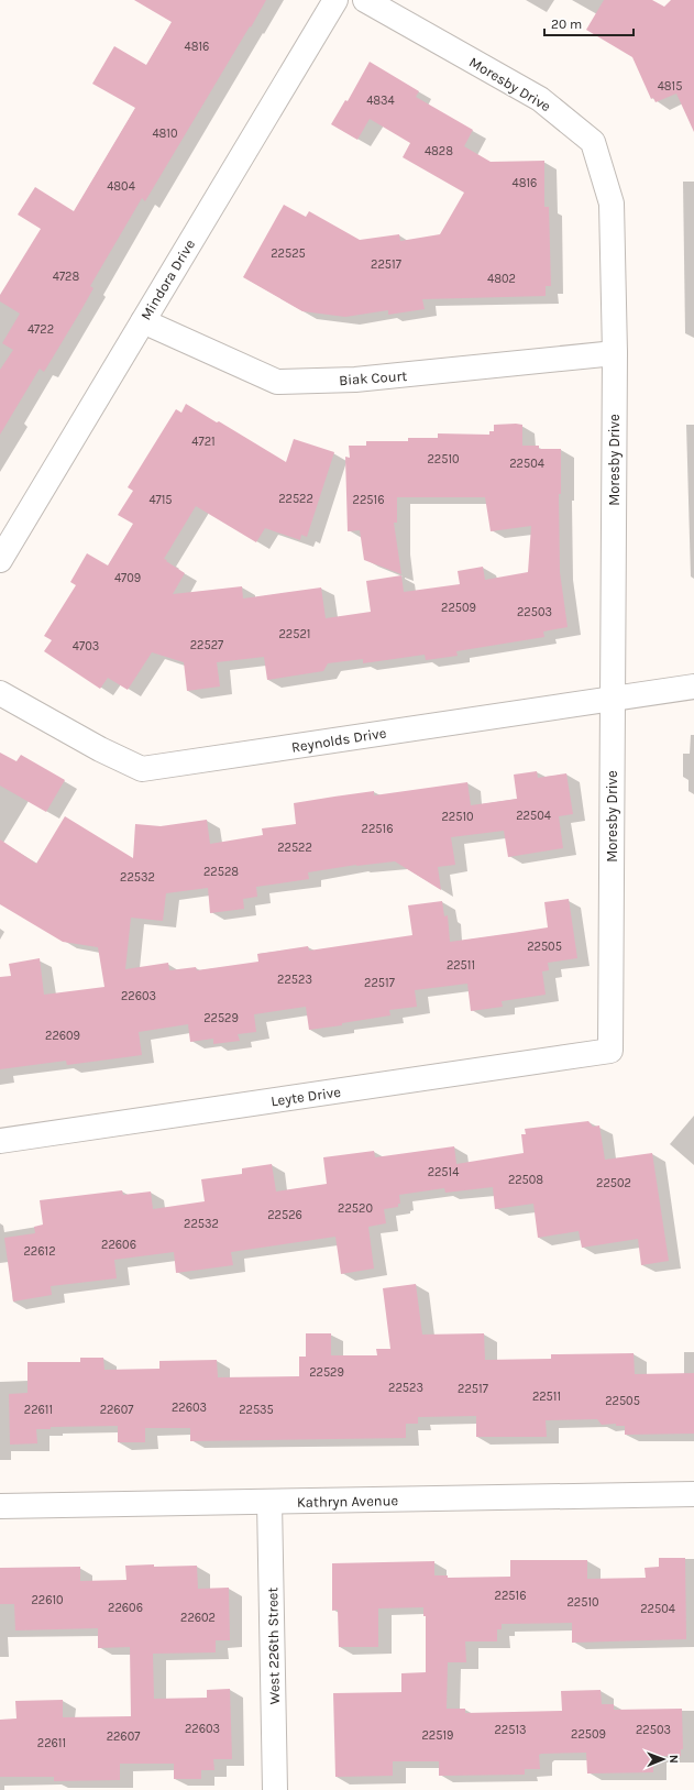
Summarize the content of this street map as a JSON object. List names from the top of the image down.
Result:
{
  "streets": {
    "street": [
      "Moresby Drive",
      "Mindora Drive",
      "Biak Court",
      "Reynolds Drive",
      "Leyte Drive",
      "Kathryn Avenue",
      "West 226th Street"
    ]
  },
  "crossings": [
    ["Moresby Drive", "Biak Court"],
    ["Moresby Drive", "Reynolds Drive"],
    ["Moresby Drive", "Leyte Drive"],
    ["Mindora Drive", "Biak Court"],
    ["Kathryn Avenue", "West 226th Street"]
  ],
  "house_numbers": [
    "4816",
    "4815",
    "4834",
    "4810",
    "4828",
    "4816",
    "4804",
    "22525",
    "22517",
    "4728",
    "4802",
    "4722",
    "4721",
    "22510",
    "22504",
    "22522",
    "4715",
    "22516",
    "4709",
    "22509",
    "22503",
    "22521",
    "22527",
    "4703",
    "22504",
    "22510",
    "22516",
    "22522",
    "22528",
    "22532",
    "22505",
    "22511",
    "22523",
    "22517",
    "22603",
    "22529",
    "22609",
    "22514",
    "22508",
    "22502",
    "22520",
    "22526",
    "22532",
    "22606",
    "22612",
    "22529",
    "22523",
    "22517",
    "22511",
    "22505",
    "22603",
    "22611",
    "22607",
    "22535",
    "22516",
    "22610",
    "22510",
    "22606",
    "22504",
    "22602",
    "22603",
    "22513",
    "22503",
    "22509",
    "22519",
    "22607",
    "22611"
  ],
  "scale_bar": "20 m",
  "north": "right"
}
